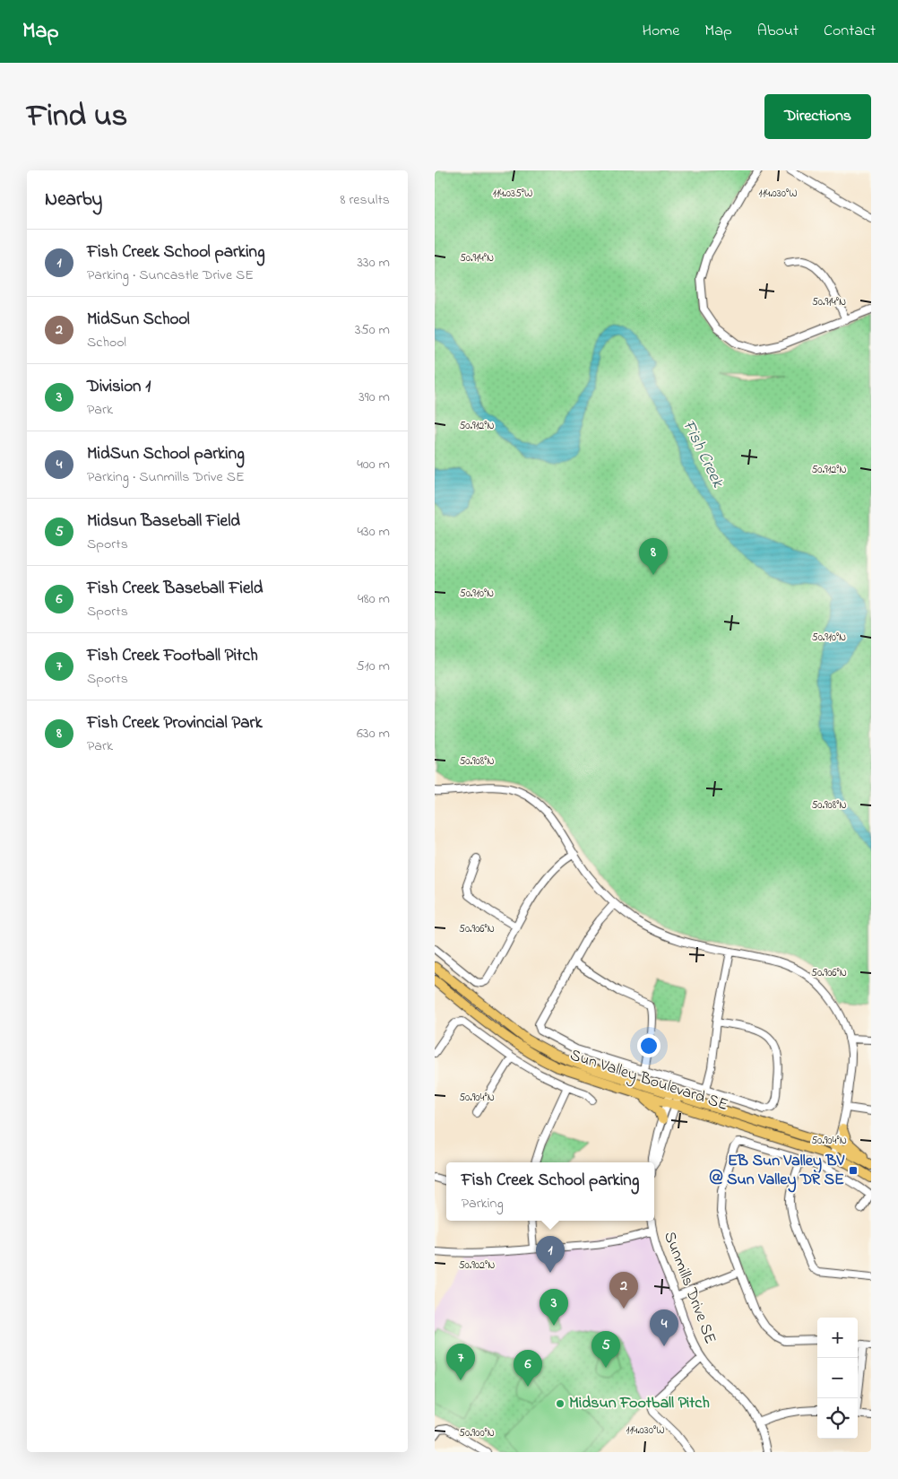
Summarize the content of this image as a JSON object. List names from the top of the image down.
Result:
{
  "streets": {
    "main road": ["Sun Valley Boulevard SE"],
    "street": ["Sunmills Drive SE"]
  },
  "water": ["Fish Creek"],
  "places": {
    "transit": ["EB Sun Valley BV @ Sun Valley DR SE"],
    "other": ["Midsun Football Pitch"]
  },
  "page": {
    "header": "Map",
    "nav": [
      "Home",
      "Map",
      "About",
      "Contact"
    ],
    "title": "Find us",
    "buttons": "Directions",
    "heading": ["Nearby", "8 results"],
    "list": [
      {
        "mark": "1",
        "name": "Fish Creek School parking",
        "note": "Parking · Suncastle Drive SE",
        "value": "330 m"
      },
      {
        "mark": "2",
        "name": "MidSun School",
        "note": "School",
        "value": "350 m"
      },
      {
        "mark": "3",
        "name": "Division 1",
        "note": "Park",
        "value": "390 m"
      },
      {
        "mark": "4",
        "name": "MidSun School parking",
        "note": "Parking · Sunmills Drive SE",
        "value": "400 m"
      },
      {
        "mark": "5",
        "name": "Midsun Baseball Field",
        "note": "Sports",
        "value": "430 m"
      },
      {
        "mark": "6",
        "name": "Fish Creek Baseball Field",
        "note": "Sports",
        "value": "480 m"
      },
      {
        "mark": "7",
        "name": "Fish Creek Football Pitch",
        "note": "Sports",
        "value": "510 m"
      },
      {
        "mark": "8",
        "name": "Fish Creek Provincial Park",
        "note": "Park",
        "value": "630 m"
      }
    ],
    "pins": [
      "8",
      "1",
      "2",
      "3",
      "4",
      "5",
      "7",
      "6"
    ],
    "popup": ["Fish Creek School parking", "Parking"],
    "map_buttons": ["+", "−"]
  },
  "coordinates": [
    "114.035°W",
    "114.030°W",
    "50.914°N",
    "50.912°N",
    "50.910°N",
    "50.908°N",
    "50.906°N",
    "50.904°N",
    "50.902°N",
    "50.900°N"
  ]
}
